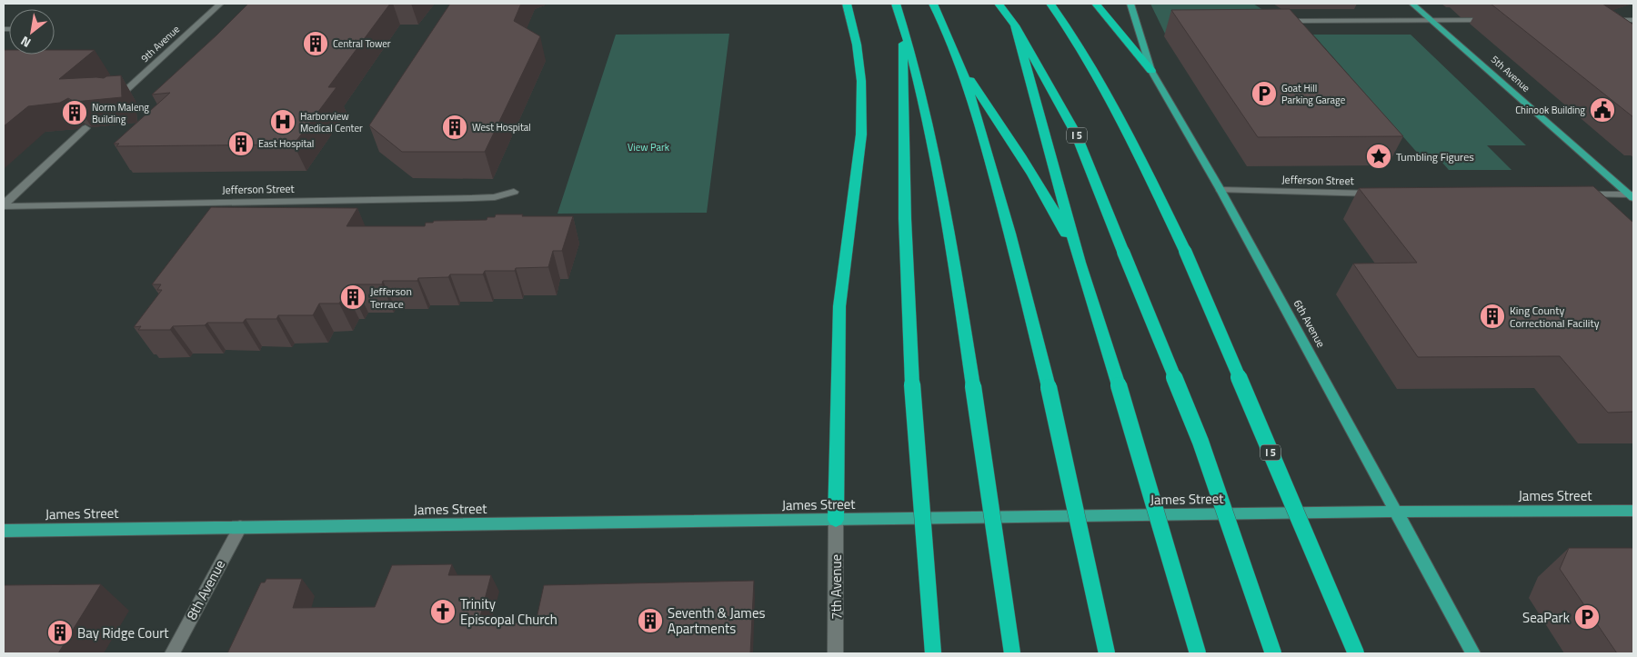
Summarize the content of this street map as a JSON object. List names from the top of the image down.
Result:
{
  "streets": {
    "highway": ["I 5"],
    "main road": ["5th Avenue", "6th Avenue", "James Street"],
    "street": [
      "9th Avenue",
      "Jefferson Street",
      "7th Avenue",
      "8th Avenue"
    ]
  },
  "crossings": [
    ["Jefferson Street", "6th Avenue"],
    ["6th Avenue", "James Street"],
    ["James Street", "7th Avenue"],
    ["James Street", "8th Avenue"]
  ],
  "parks": ["View Park"],
  "places": {
    "building": [
      "Central Tower",
      "Norm Maleng Building",
      "West Hospital",
      "East Hospital",
      "Jefferson Terrace",
      "King County Correctional Facility",
      "Seventh & James Apartments",
      "Bay Ridge Court"
    ],
    "parking": ["Goat Hill Parking Garage", "SeaPark"],
    "public building": ["Chinook Building"],
    "hospital": ["Harborview Medical Center"],
    "place": ["Tumbling Figures"],
    "church": ["Trinity Episcopal Church"]
  },
  "north": "bottom left"
}
